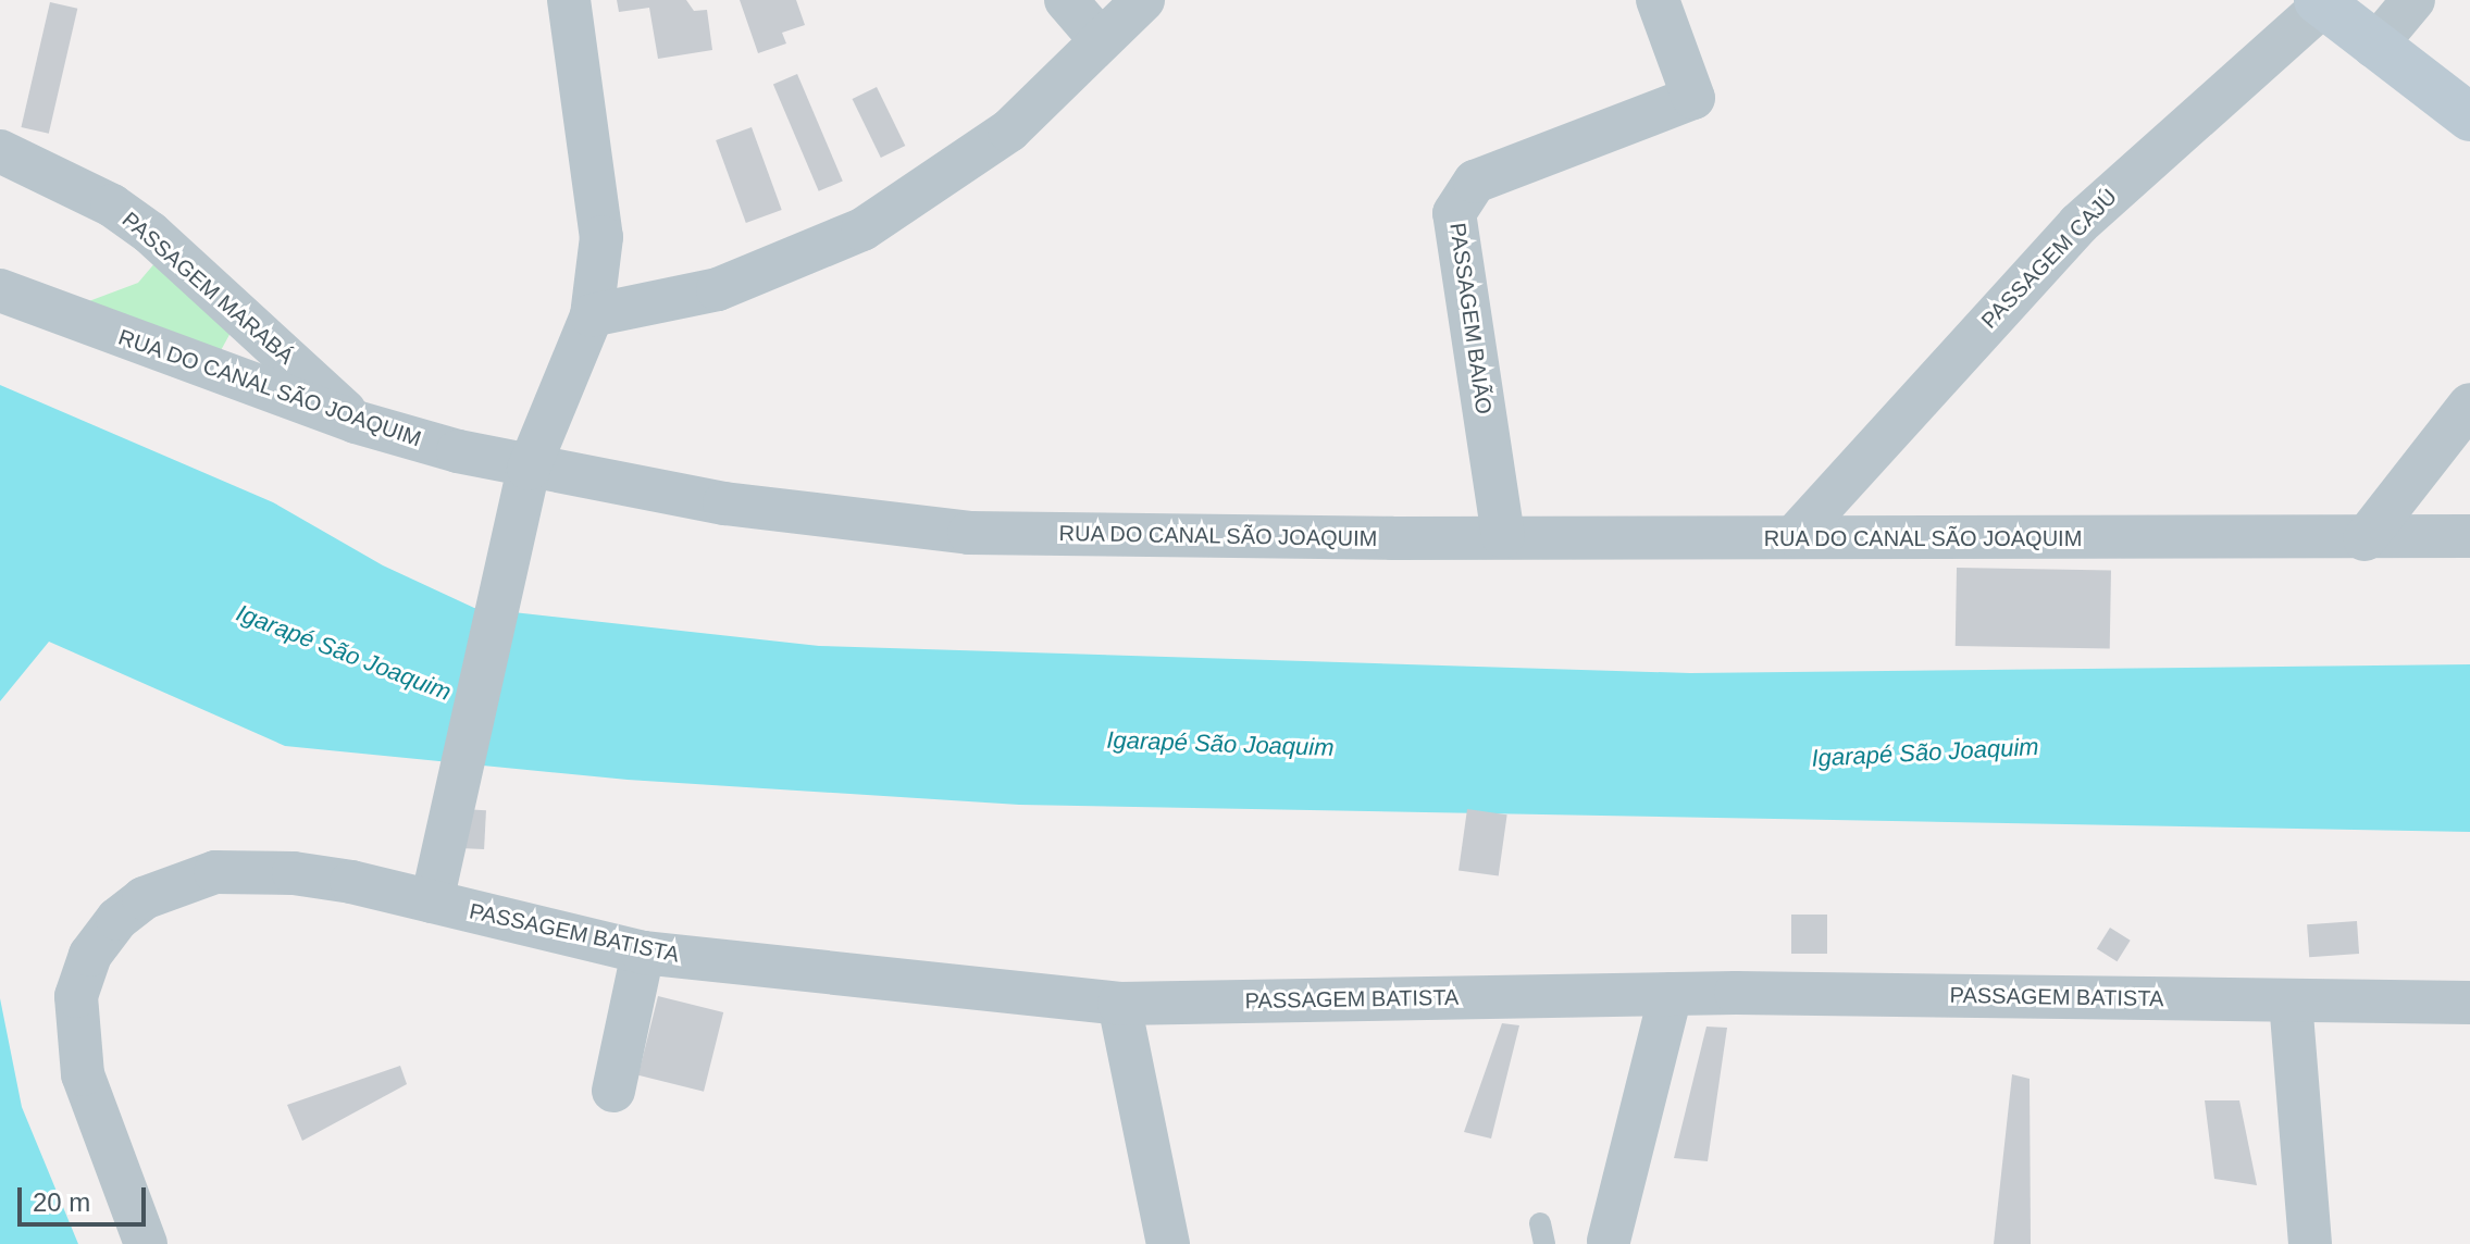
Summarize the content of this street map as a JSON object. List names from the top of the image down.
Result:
{
  "streets": {
    "street": [
      "PASSAGEM CAJÚ",
      "PASSAGEM MARABÁ",
      "PASSAGEM BAIÃO",
      "RUA DO CANAL SÃO JOAQUIM",
      "PASSAGEM BATISTA"
    ]
  },
  "crossings": [
    ["PASSAGEM CAJÚ", "RUA DO CANAL SÃO JOAQUIM"],
    ["PASSAGEM MARABÁ", "RUA DO CANAL SÃO JOAQUIM"],
    ["PASSAGEM BAIÃO", "RUA DO CANAL SÃO JOAQUIM"]
  ],
  "water": ["Igarapé São Joaquim"],
  "scale_bar": "20 m"
}
